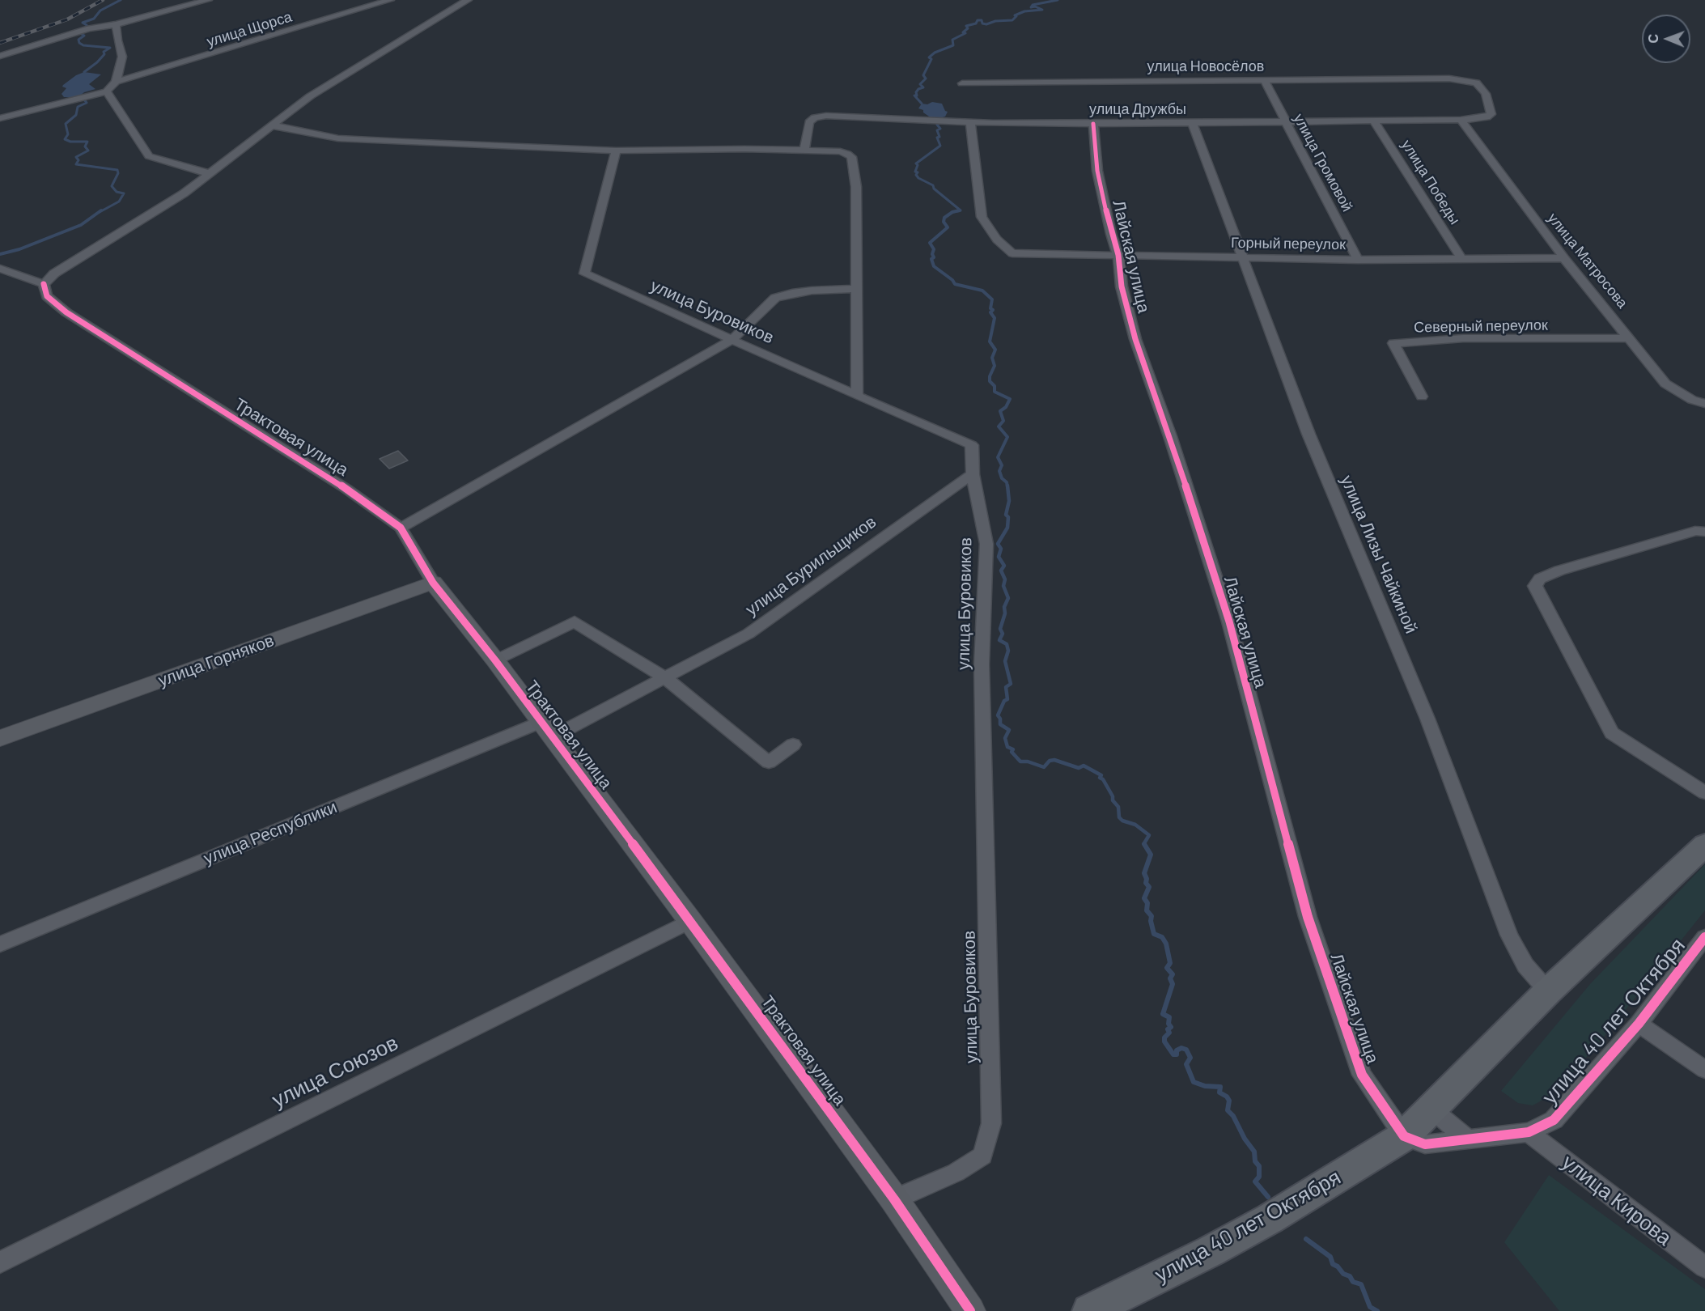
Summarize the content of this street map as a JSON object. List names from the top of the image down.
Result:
{
  "streets": {
    "main road": ["улица 40 лет Октября"],
    "street": [
      "улица Щорса",
      "улица Новосёлов",
      "улица Дружбы",
      "улица Громовой",
      "улица Победы",
      "Горный переулок",
      "Лайская улица",
      "улица Матросова",
      "улица Буровиков",
      "Северный переулок",
      "Трактовая улица",
      "улица Лизы Чайкиной",
      "улица Бурильщиков",
      "улица Горняков",
      "улица Республики",
      "улица Союзов",
      "улица Кирова"
    ]
  },
  "crossings": [
    ["улица Новосёлов", "улица Дружбы"],
    ["улица Новосёлов", "улица Громовой"],
    ["улица Новосёлов", "улица Матросова"],
    ["улица Дружбы", "улица Громовой"],
    ["улица Дружбы", "улица Победы"],
    ["улица Дружбы", "Горный переулок"],
    ["улица Дружбы", "Лайская улица"],
    ["улица Дружбы", "улица Матросова"],
    ["улица Дружбы", "улица Лизы Чайкиной"],
    ["улица Громовой", "Горный переулок"],
    ["улица Победы", "Горный переулок"],
    ["Горный переулок", "Лайская улица"],
    ["Горный переулок", "улица Матросова"],
    ["Горный переулок", "улица Лизы Чайкиной"],
    ["Лайская улица", "улица 40 лет Октября"],
    ["улица Матросова", "Северный переулок"],
    ["улица Буровиков", "Трактовая улица"],
    ["улица Буровиков", "улица Бурильщиков"],
    ["Трактовая улица", "улица Бурильщиков"],
    ["Трактовая улица", "улица Горняков"],
    ["Трактовая улица", "улица Республики"],
    ["Трактовая улица", "улица Союзов"],
    ["улица Лизы Чайкиной", "улица 40 лет Октября"],
    ["улица Бурильщиков", "улица Республики"],
    ["улица 40 лет Октября", "улица Кирова"]
  ],
  "north": "left"
}
